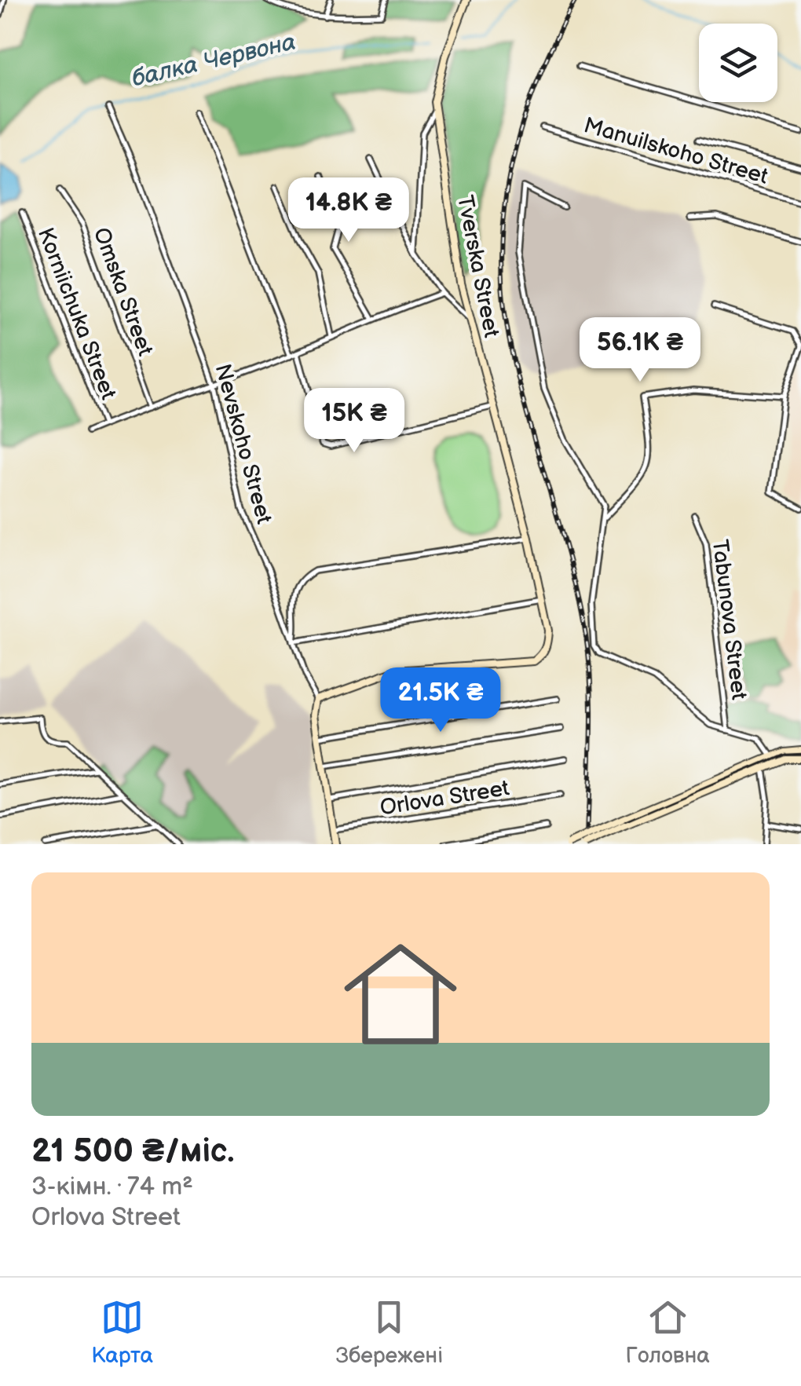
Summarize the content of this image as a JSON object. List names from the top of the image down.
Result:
{
  "streets": {
    "main road": ["Tverska Street"],
    "street": [
      "Manuilskoho Street",
      "Omska Street",
      "Korniichuka Street",
      "Nevskoho Street",
      "Tabunova Street",
      "Orlova Street"
    ]
  },
  "crossings": [
    ["Tverska Street", "Nevskoho Street"]
  ],
  "water": ["балка Червона"],
  "page": {
    "price": [
      "14.8K ₴",
      "56.1K ₴",
      "15K ₴",
      "21.5K ₴"
    ],
    "list": [
      {
        "name": "21 500 ₴/міс.",
        "note": "3-кімн. · 74 m² · Orlova Street"
      }
    ],
    "tabs": ["Карта", "Збережені", "Головна"]
  }
}
